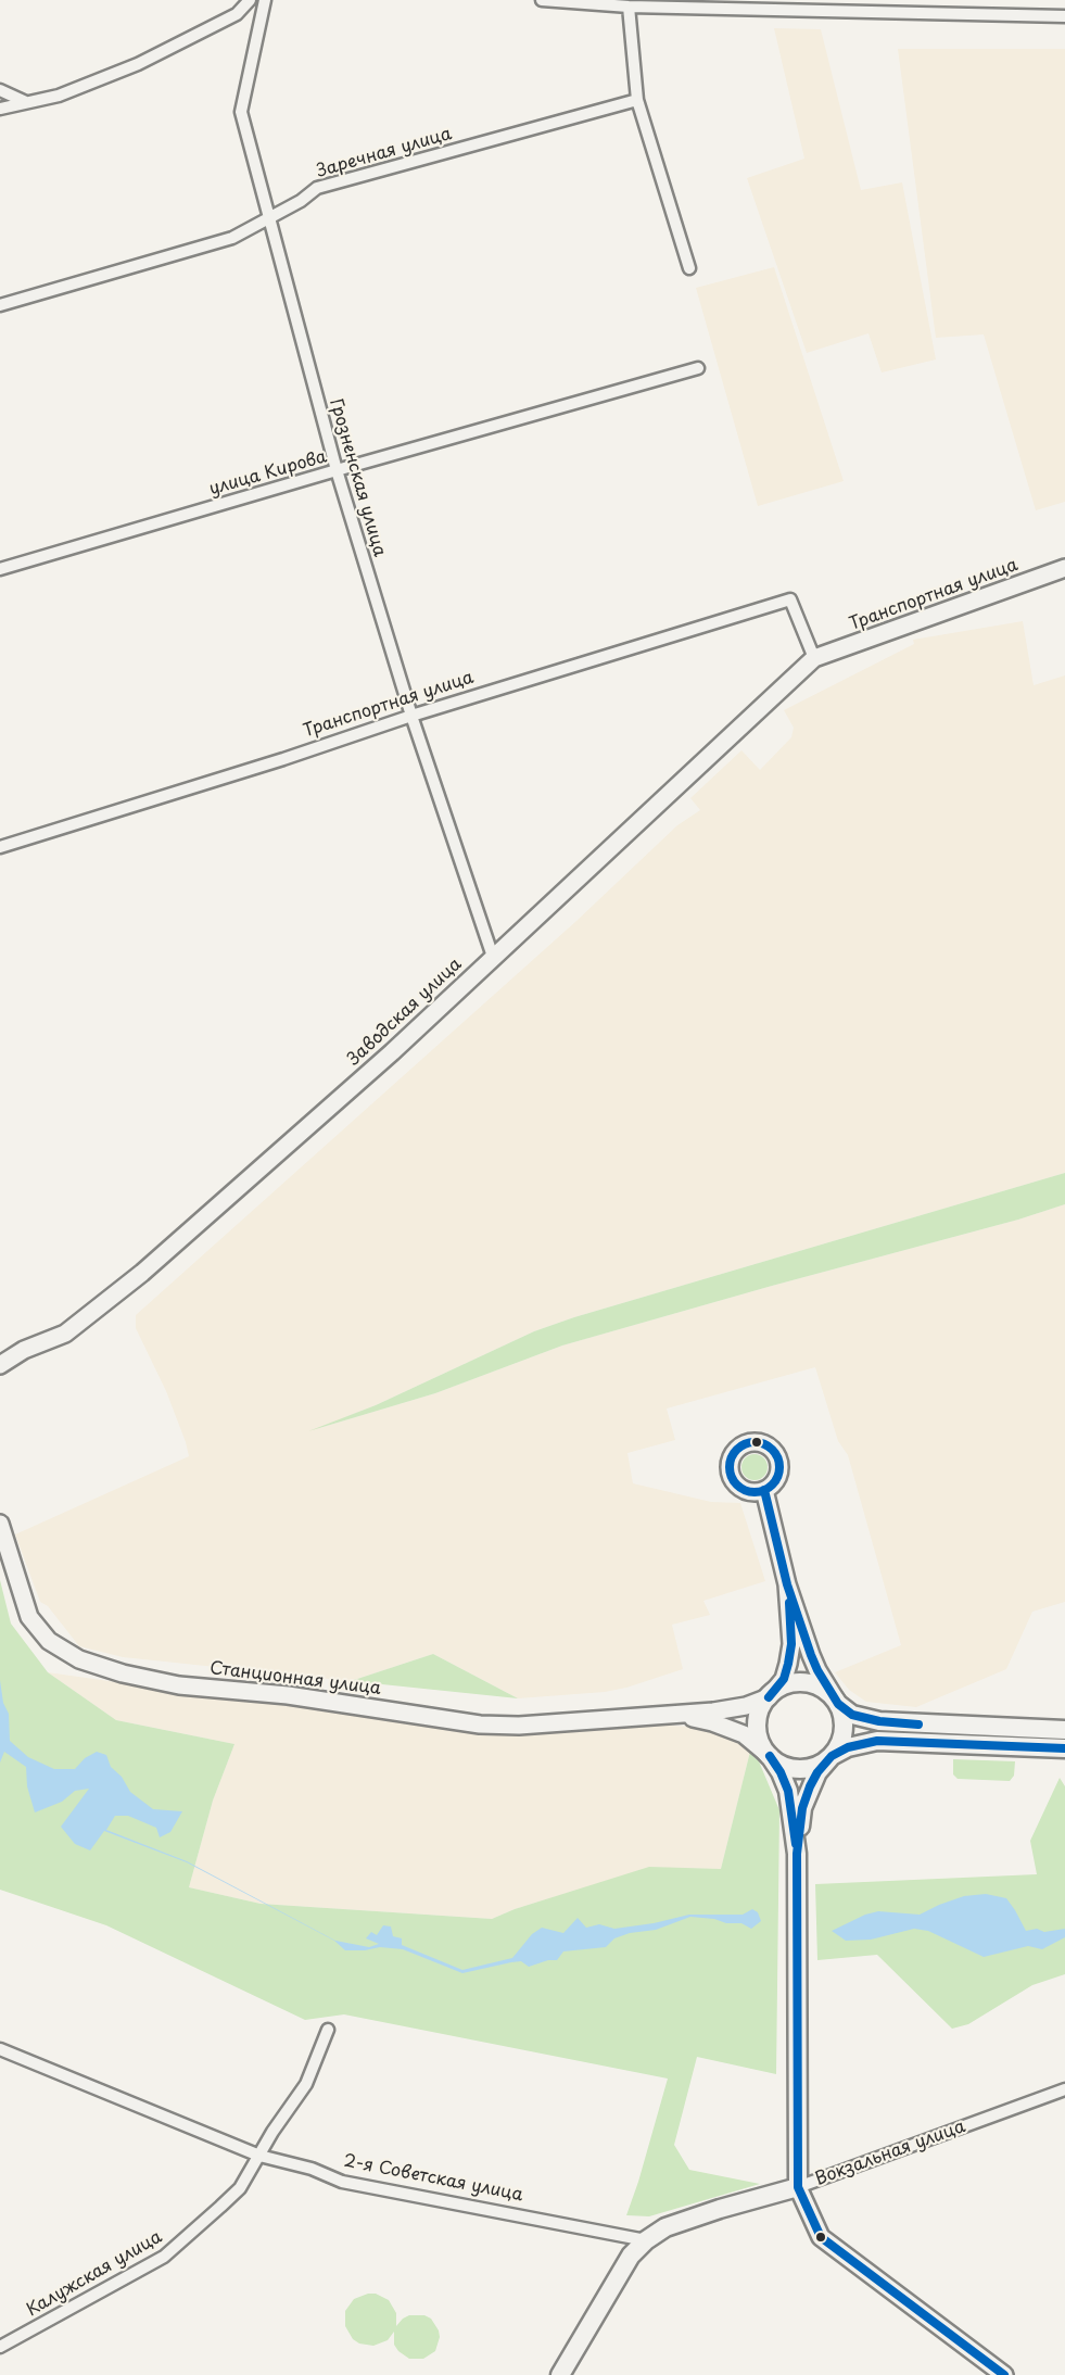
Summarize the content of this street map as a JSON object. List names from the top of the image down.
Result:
{
  "streets": {
    "main road": ["Вокзальная улица"],
    "street": [
      "Заречная улица",
      "улица Кирова",
      "Грозненская улица",
      "Транспортная улица",
      "Заводская улица",
      "Станционная улица",
      "2-я Советская улица",
      "Калужская улица"
    ]
  },
  "crossings": [
    ["Заречная улица", "Грозненская улица"],
    ["улица Кирова", "Грозненская улица"],
    ["Грозненская улица", "Транспортная улица"],
    ["Грозненская улица", "Заводская улица"],
    ["Транспортная улица", "Заводская улица"],
    ["Вокзальная улица", "2-я Советская улица"],
    ["2-я Советская улица", "Калужская улица"]
  ]
}
